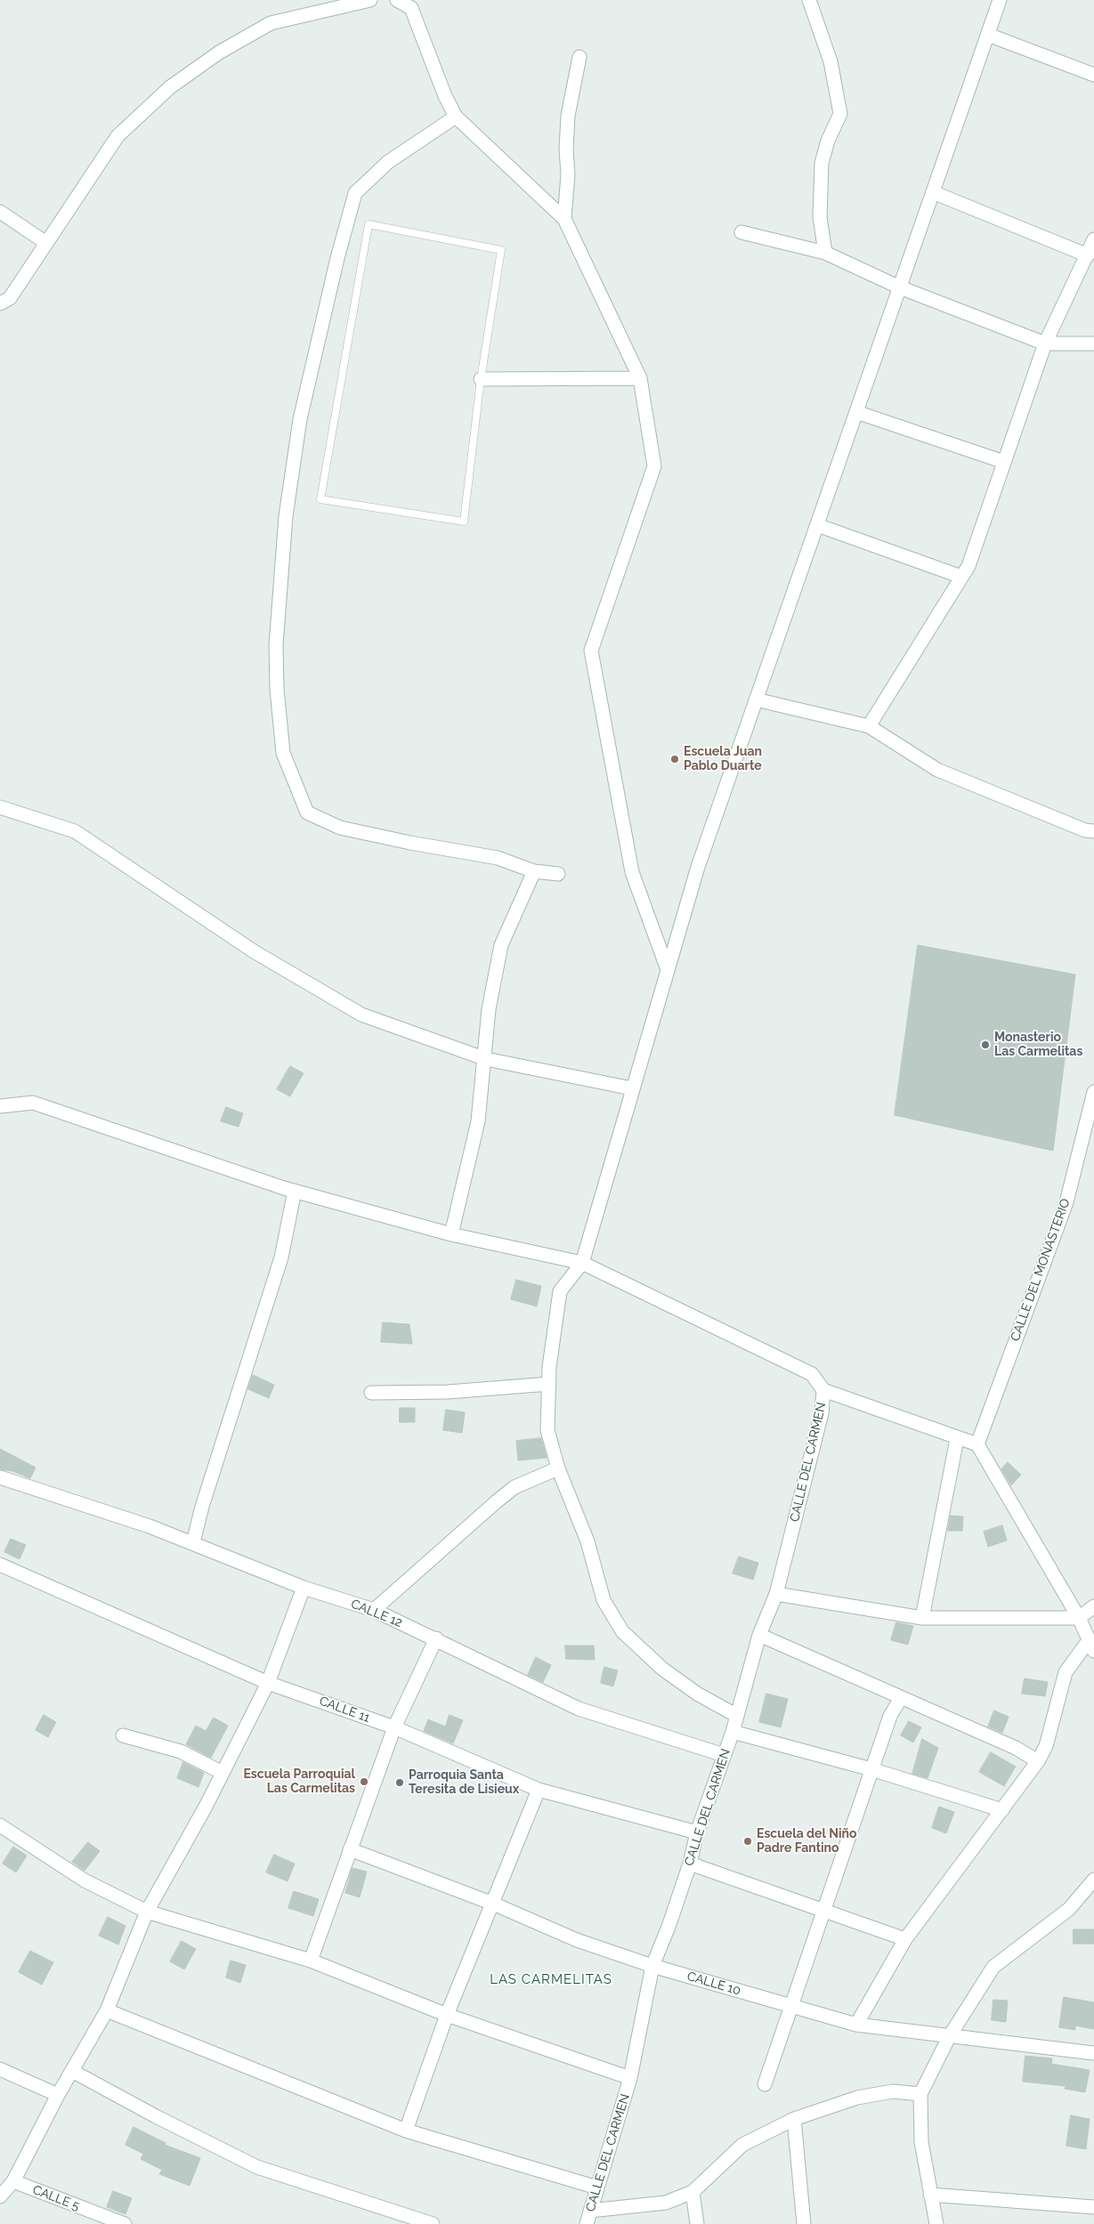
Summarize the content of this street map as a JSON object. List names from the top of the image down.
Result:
{
  "streets": {
    "street": [
      "CALLE DEL MONASTERIO",
      "CALLE DEL CARMEN",
      "CALLE 12",
      "CALLE 11",
      "CALLE 10",
      "CALLE 5"
    ]
  },
  "crossings": [
    ["CALLE DEL CARMEN", "CALLE 12"],
    ["CALLE DEL CARMEN", "CALLE 11"],
    ["CALLE DEL CARMEN", "CALLE 10"]
  ],
  "districts": ["LAS CARMELITAS"],
  "places": [
    "Escuela Juan Pablo Duarte",
    "Monasterio Las Carmelitas",
    "Escuela Parroquial Las Carmelitas",
    "Parroquia Santa Teresita de Lisieux",
    "Escuela del Niño Padre Fantino"
  ]
}
